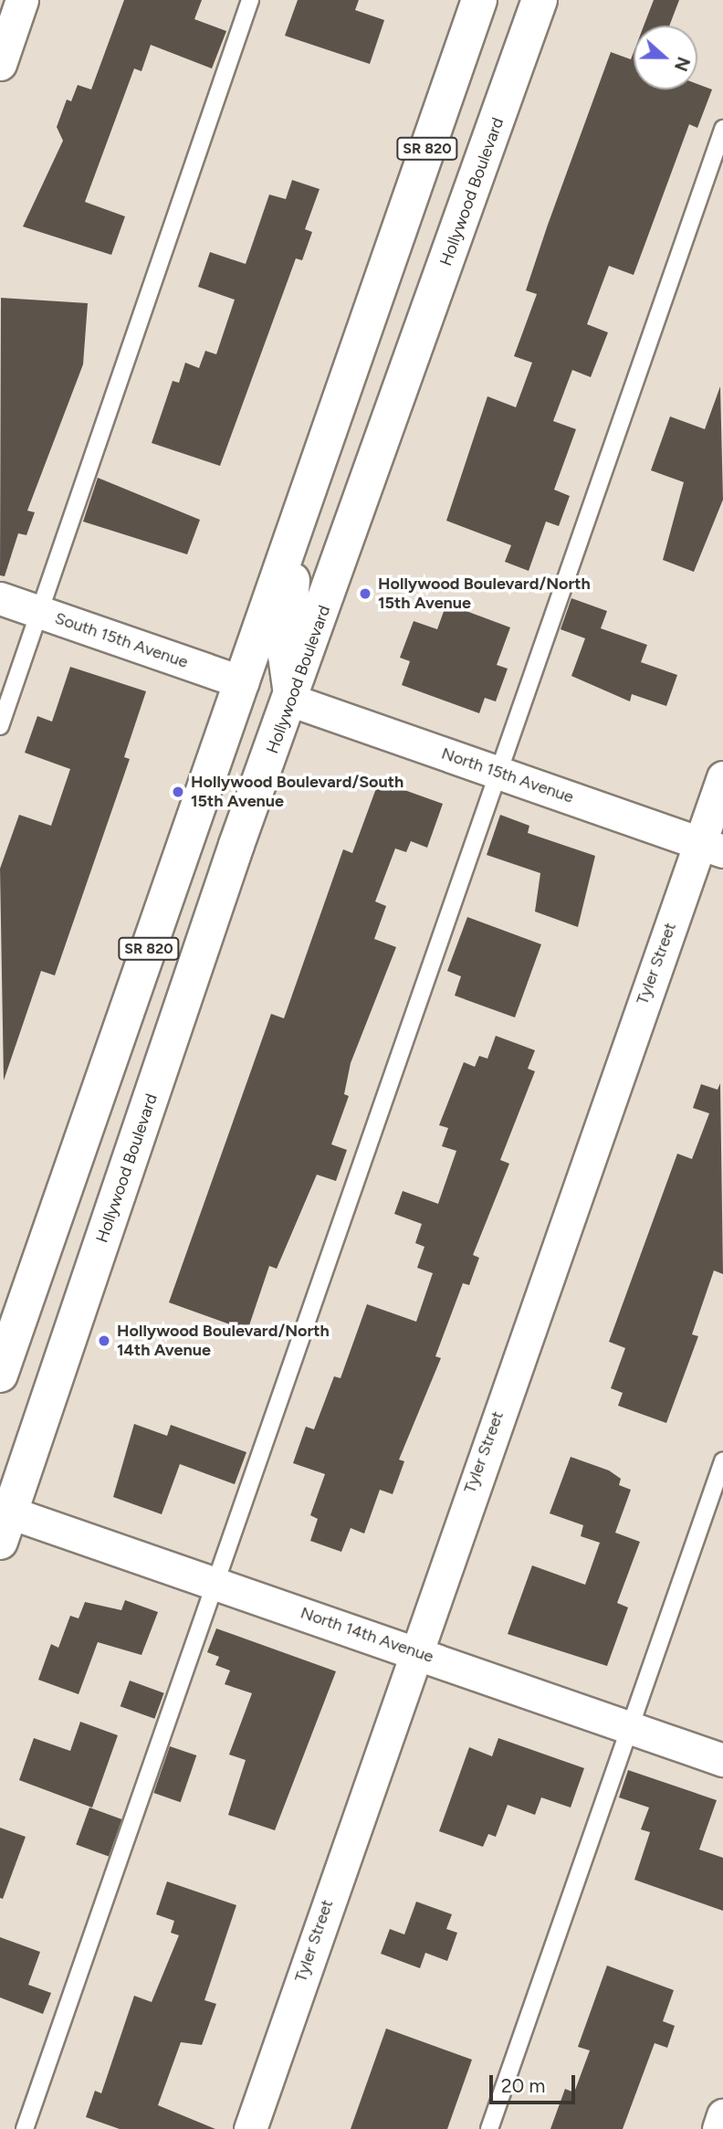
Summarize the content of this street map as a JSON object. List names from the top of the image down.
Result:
{
  "streets": {
    "main road": ["SR 820", "Hollywood Boulevard"],
    "street": [
      "South 15th Avenue",
      "North 15th Avenue",
      "Tyler Street",
      "North 14th Avenue"
    ]
  },
  "crossings": [
    ["SR 820", "South 15th Avenue"],
    ["Hollywood Boulevard", "North 15th Avenue"],
    ["Hollywood Boulevard", "North 14th Avenue"],
    ["North 15th Avenue", "Tyler Street"],
    ["Tyler Street", "North 14th Avenue"]
  ],
  "places": ["Hollywood Boulevard/North 15th Avenue", "Hollywood Boulevard/South 15th Avenue", "Hollywood Boulevard/North 14th Avenue"],
  "scale_bar": "20 m",
  "north": "right"
}
